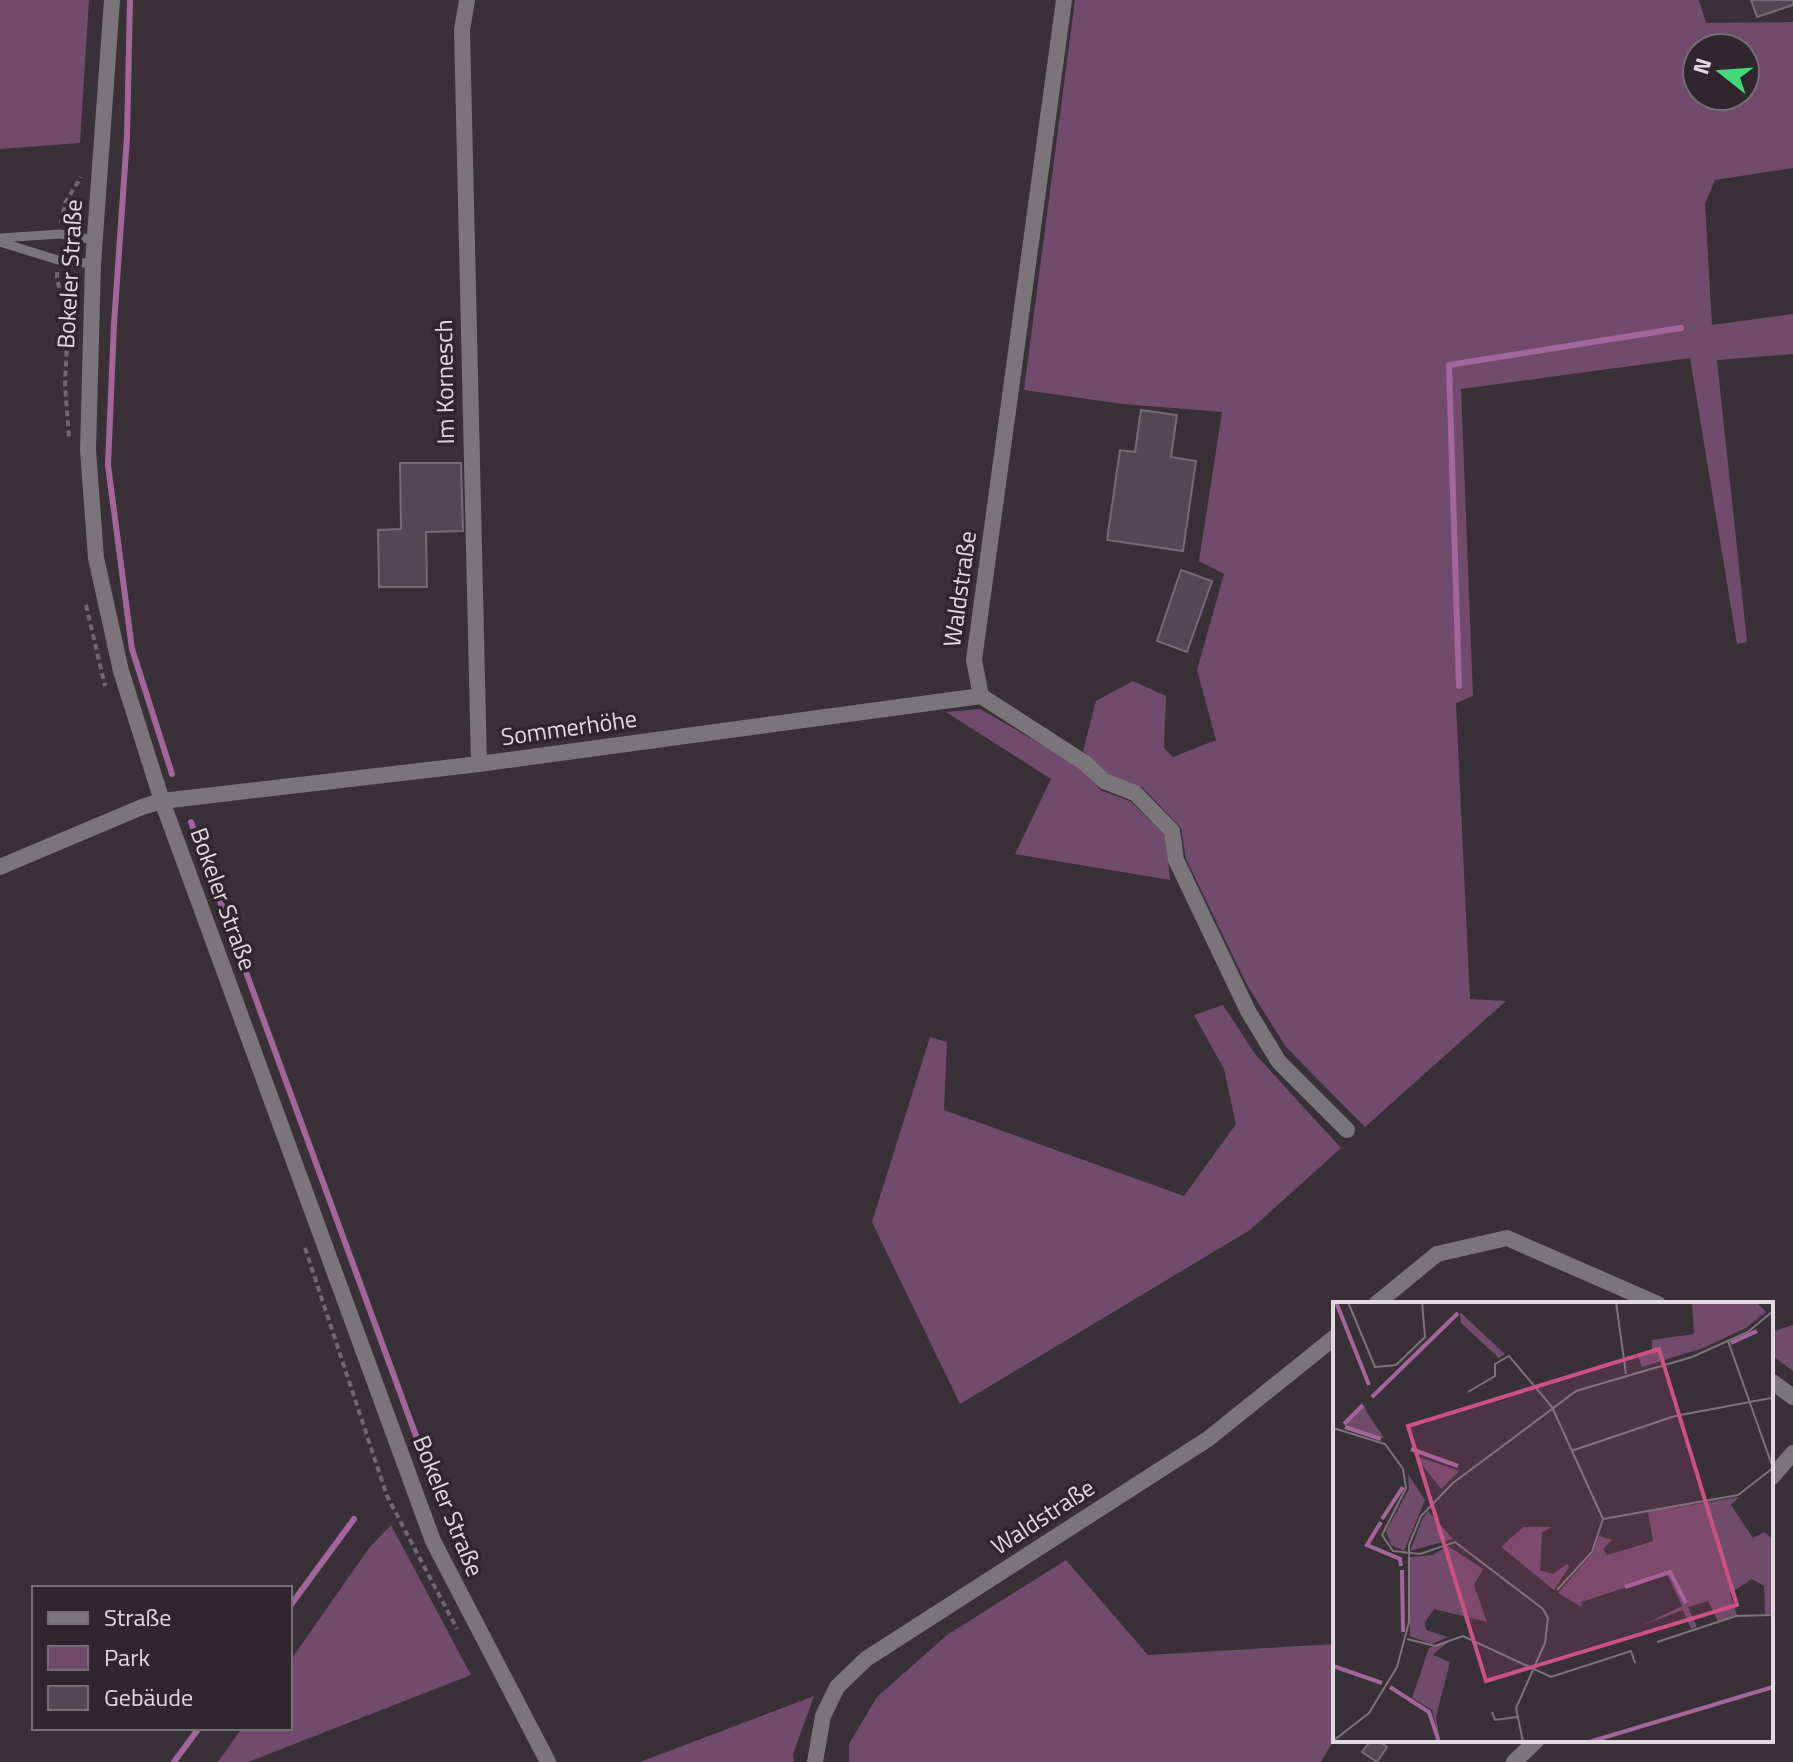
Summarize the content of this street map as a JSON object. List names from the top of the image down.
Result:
{
  "streets": {
    "street": [
      "Bokeler Straße",
      "Im Kornesch",
      "Waldstraße",
      "Sommerhöhe"
    ]
  },
  "crossings": [
    ["Bokeler Straße", "Sommerhöhe"],
    ["Im Kornesch", "Sommerhöhe"],
    ["Waldstraße", "Sommerhöhe"]
  ],
  "legend": ["Straße", "Park", "Gebäude"],
  "north": "left"
}
